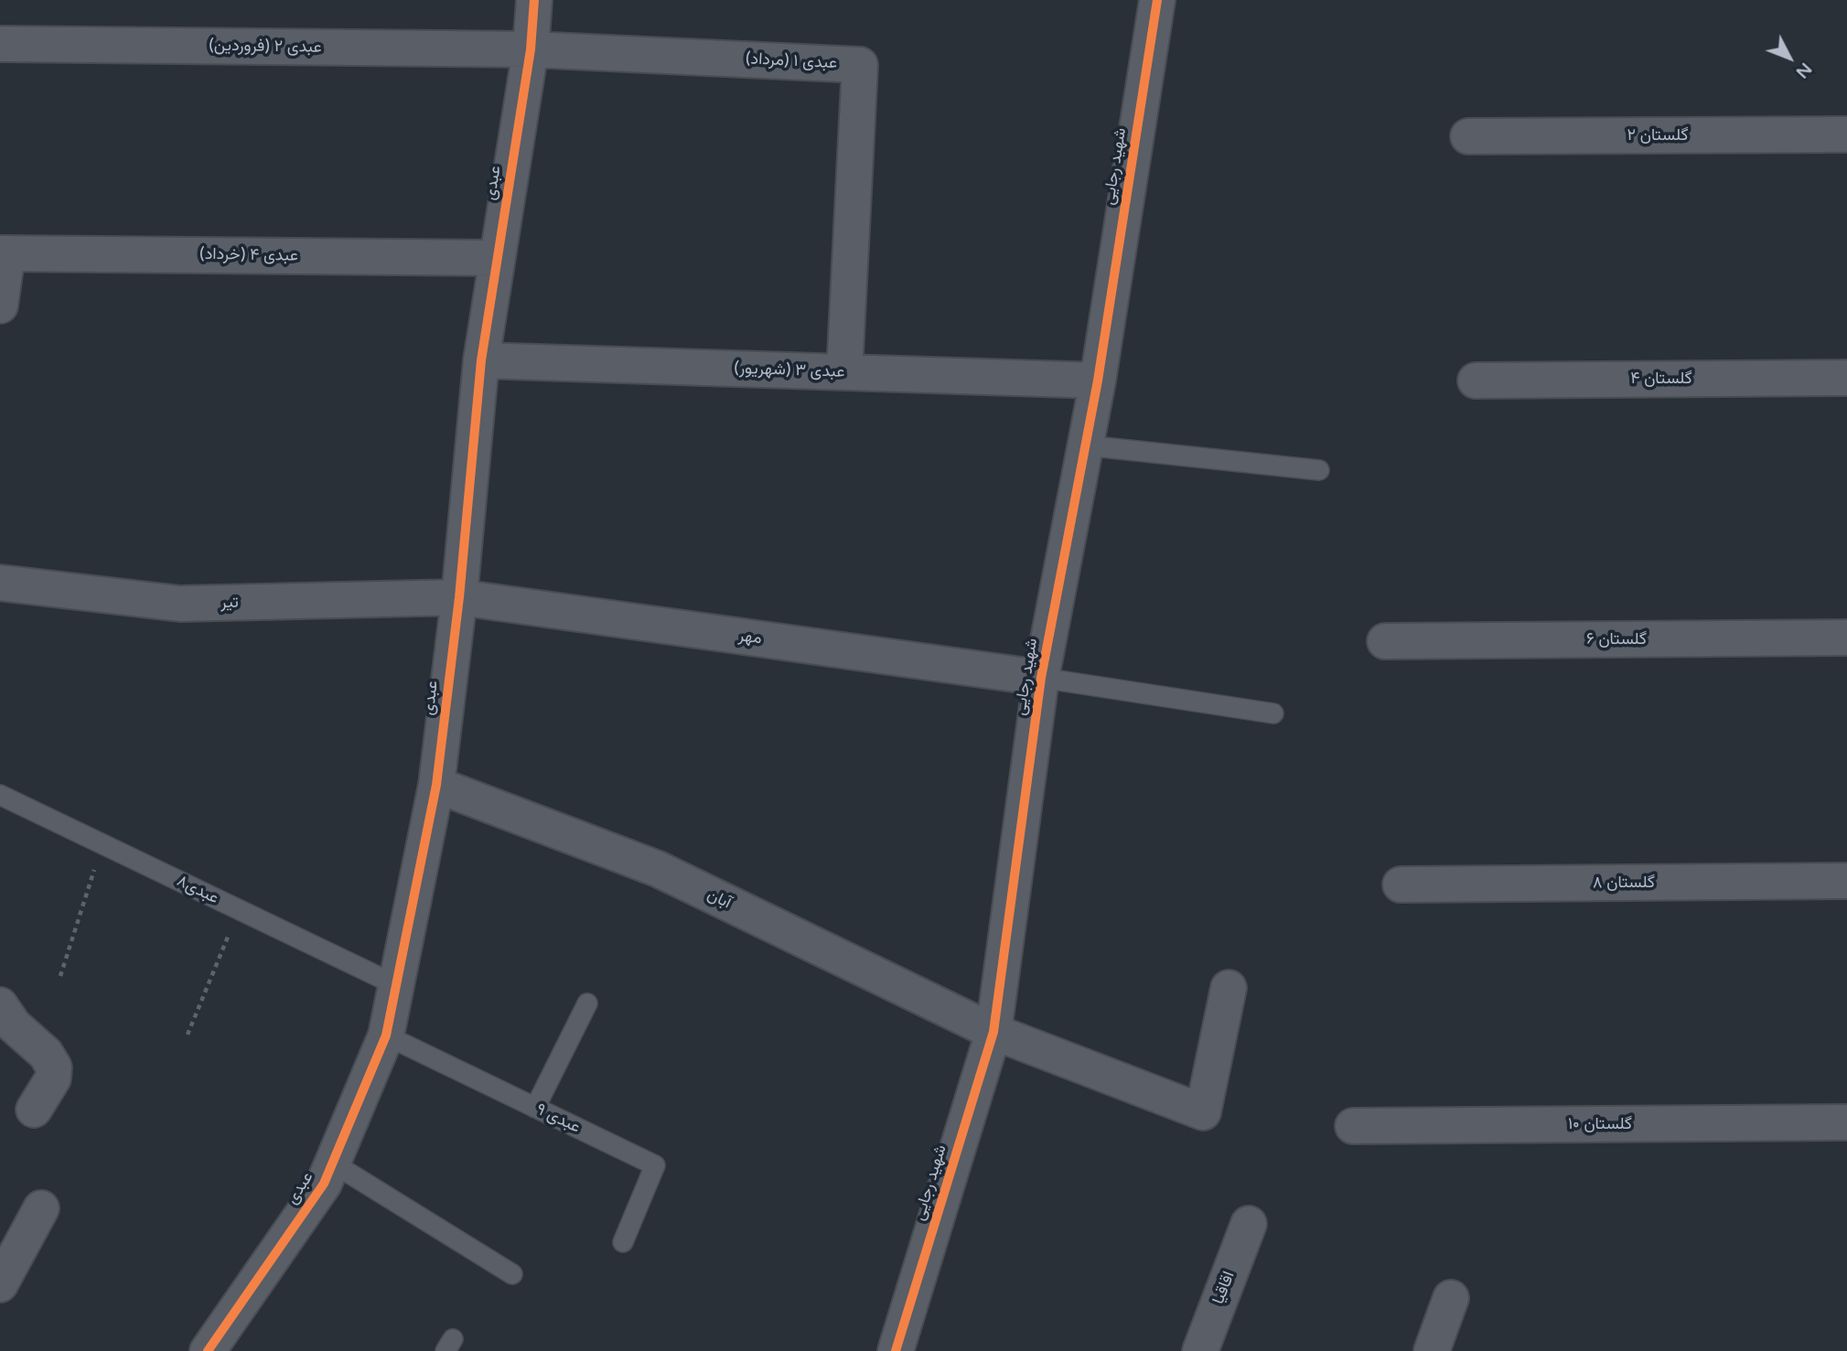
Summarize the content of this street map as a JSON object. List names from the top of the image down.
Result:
{
  "streets": {
    "street": [
      "عبدی ۲ (فروردین)",
      "عبدی ۱ (مرداد)",
      "گلستان ۲",
      "شهید رجایی",
      "عبدی",
      "عبدی ۴ (خرداد)",
      "عبدی ۳ (شهریور)",
      "گلستان ۴",
      "تیر",
      "مهر",
      "گلستان ۶",
      "گلستان ۸",
      "آبان",
      "گلستان ۱۰",
      "اقاقیا"
    ],
    "lane": ["عبدی۸", "عبدی ۹"]
  },
  "crossings": [
    ["عبدی ۲ (فروردین)", "عبدی ۱ (مرداد)"],
    ["عبدی ۲ (فروردین)", "عبدی"],
    ["عبدی ۱ (مرداد)", "عبدی"],
    ["عبدی ۱ (مرداد)", "عبدی ۳ (شهریور)"],
    ["شهید رجایی", "عبدی ۳ (شهریور)"],
    ["شهید رجایی", "مهر"],
    ["شهید رجایی", "آبان"],
    ["عبدی", "عبدی ۴ (خرداد)"],
    ["عبدی", "عبدی ۳ (شهریور)"],
    ["عبدی", "تیر"],
    ["عبدی", "مهر"],
    ["عبدی", "عبدی۸"],
    ["عبدی", "آبان"],
    ["عبدی", "عبدی ۹"],
    ["تیر", "مهر"]
  ],
  "north": "bottom right"
}
